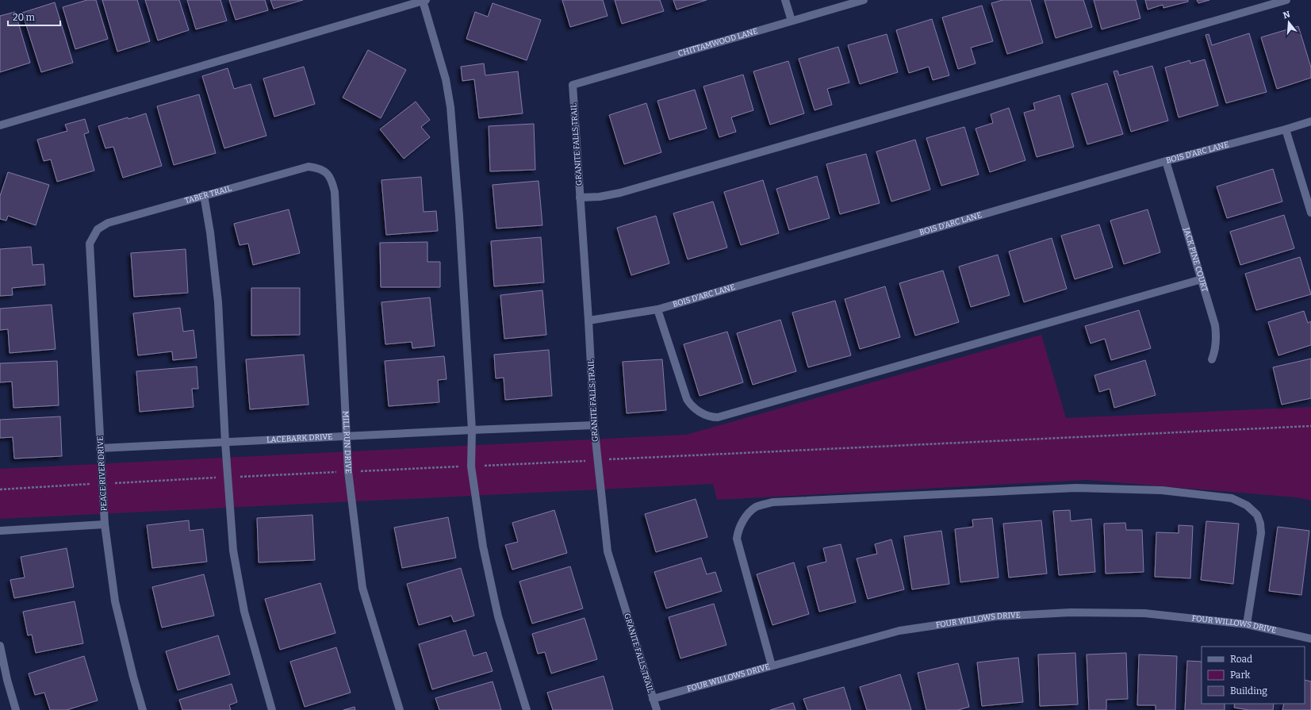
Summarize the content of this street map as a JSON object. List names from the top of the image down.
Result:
{
  "streets": {
    "street": [
      "CHITTAMWOOD LANE",
      "GRANITE FALLS TRAIL",
      "BOIS D'ARC LANE",
      "TABER TRAIL",
      "JACK PINE COURT",
      "LACEBARK DRIVE",
      "MILL RUN DRIVE",
      "PEACE RIVER DRIVE",
      "FOUR WILLOWS DRIVE"
    ]
  },
  "crossings": [
    ["CHITTAMWOOD LANE", "GRANITE FALLS TRAIL"],
    ["GRANITE FALLS TRAIL", "BOIS D'ARC LANE"],
    ["GRANITE FALLS TRAIL", "LACEBARK DRIVE"],
    ["GRANITE FALLS TRAIL", "FOUR WILLOWS DRIVE"],
    ["BOIS D'ARC LANE", "JACK PINE COURT"],
    ["TABER TRAIL", "MILL RUN DRIVE"],
    ["TABER TRAIL", "PEACE RIVER DRIVE"],
    ["LACEBARK DRIVE", "MILL RUN DRIVE"],
    ["LACEBARK DRIVE", "PEACE RIVER DRIVE"]
  ],
  "legend": ["Road", "Park", "Building"],
  "scale_bar": "20 m",
  "north": "top"
}
